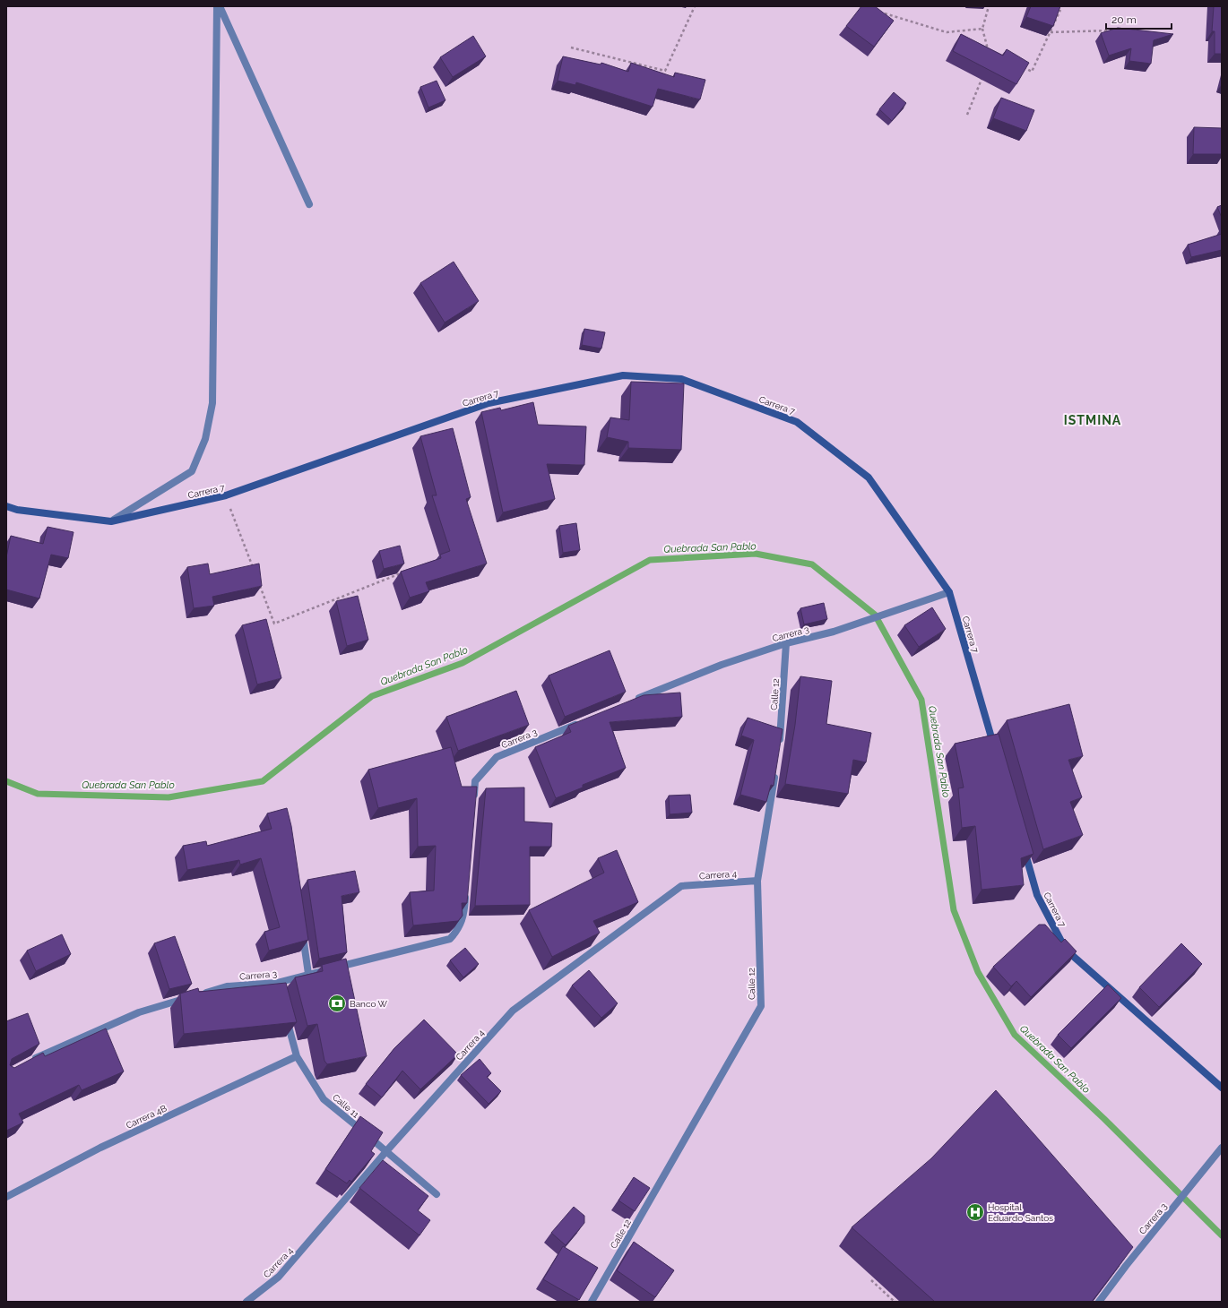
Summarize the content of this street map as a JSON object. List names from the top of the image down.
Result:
{
  "streets": {
    "main road": ["Carrera 7"],
    "street": [
      "Carrera 3",
      "Calle 12",
      "Carrera 4",
      "Calle 11",
      "Carrera 4B"
    ]
  },
  "crossings": [
    ["Carrera 7", "Carrera 3"],
    ["Carrera 3", "Calle 12"],
    ["Calle 12", "Carrera 4"],
    ["Carrera 4", "Calle 11"],
    ["Calle 11", "Carrera 4B"]
  ],
  "districts": ["ISTMINA"],
  "water": ["Quebrada San Pablo"],
  "places": {
    "bank": ["Banco W"],
    "hospital": ["Hospital Eduardo Santos"]
  },
  "scale_bar": "20 m"
}
